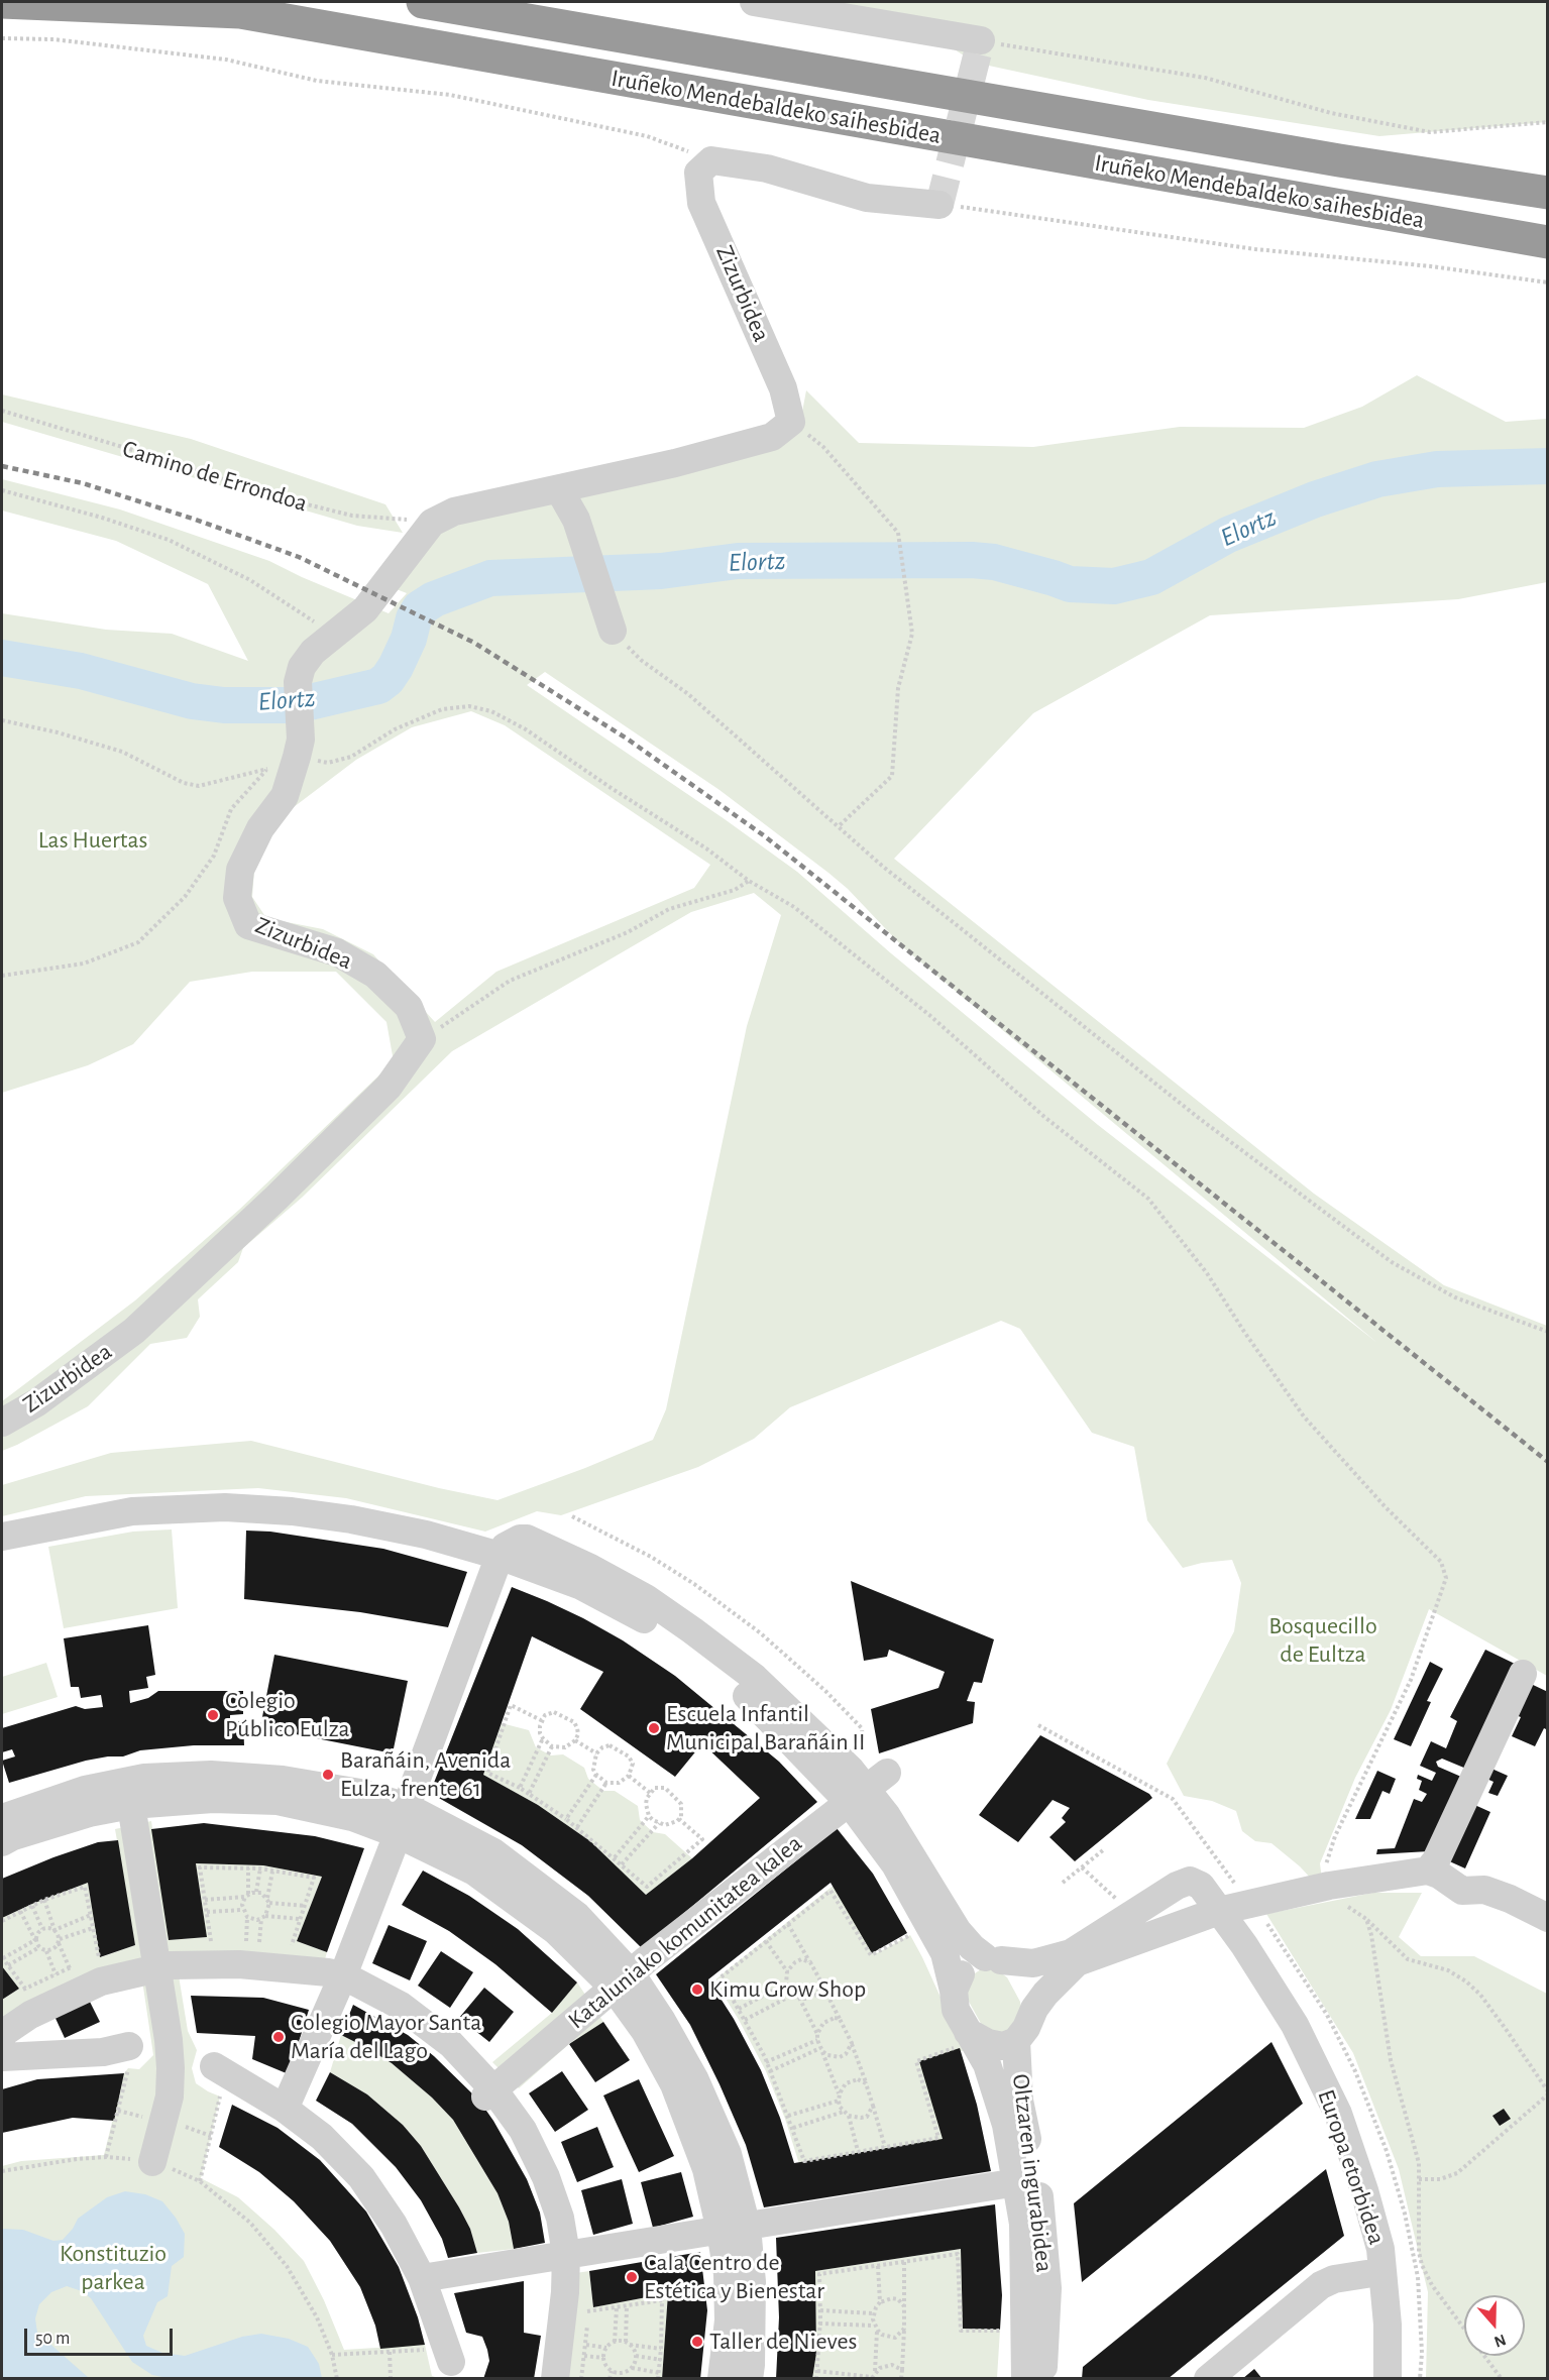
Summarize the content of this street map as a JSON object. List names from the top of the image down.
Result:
{
  "streets": {
    "highway": ["Iruñeko Mendebaldeko saihesbidea"],
    "street": [
      "Zizurbidea",
      "Kataluniako komunitatea kalea",
      "Europa etorbidea",
      "Oltzaren ingurabidea"
    ],
    "path": ["Camino de Errondoa"]
  },
  "crossings": [
    ["Zizurbidea", "Camino de Errondoa"]
  ],
  "water": ["Elortz"],
  "parks": ["Las Huertas", "Bosquecillo de Eultza", "Konstituzio parkea"],
  "places": [
    "Colegio Público Eulza",
    "Escuela Infantil Municipal Barañáin II",
    "Barañáin, Avenida Eulza, frente 61",
    "Kimu Grow Shop",
    "Colegio Mayor Santa María del Lago",
    "Cala Centro de Estética y Bienestar",
    "Taller de Nieves"
  ],
  "scale_bar": "50 m",
  "north": "bottom"
}
